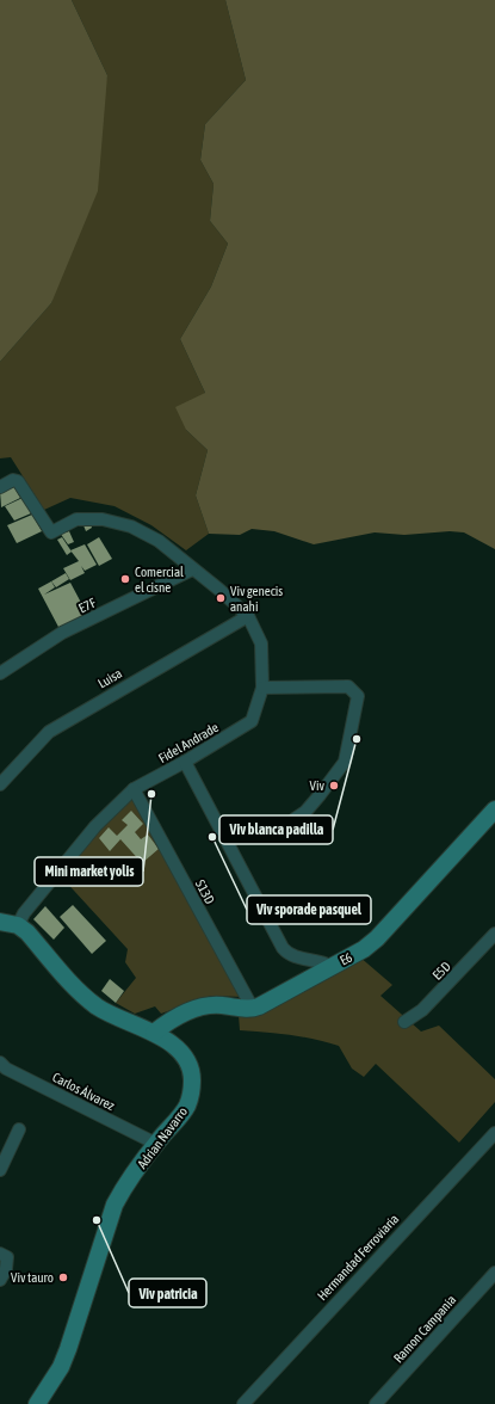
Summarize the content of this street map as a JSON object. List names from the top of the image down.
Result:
{
  "streets": {
    "street": [
      "E7F",
      "Luisa",
      "Fidel Andrade",
      "S13D",
      "E6",
      "E5D",
      "Carlos Álvarez",
      "Adrian Navarro",
      "Hermandad Ferroviaria",
      "Ramon Campania"
    ]
  },
  "crossings": [
    ["E7F", "Fidel Andrade"],
    ["Luisa", "Fidel Andrade"],
    ["Fidel Andrade", "S13D"],
    ["Fidel Andrade", "Adrian Navarro"],
    ["S13D", "E6"],
    ["Carlos Álvarez", "Adrian Navarro"]
  ],
  "places": [
    "Comercial el cisne",
    "Viv genecis anahi",
    "Viv blanca padilla",
    "Viv",
    "Mini market yolis",
    "Viv sporade pasquel",
    "Viv patricia",
    "Viv tauro"
  ]
}
